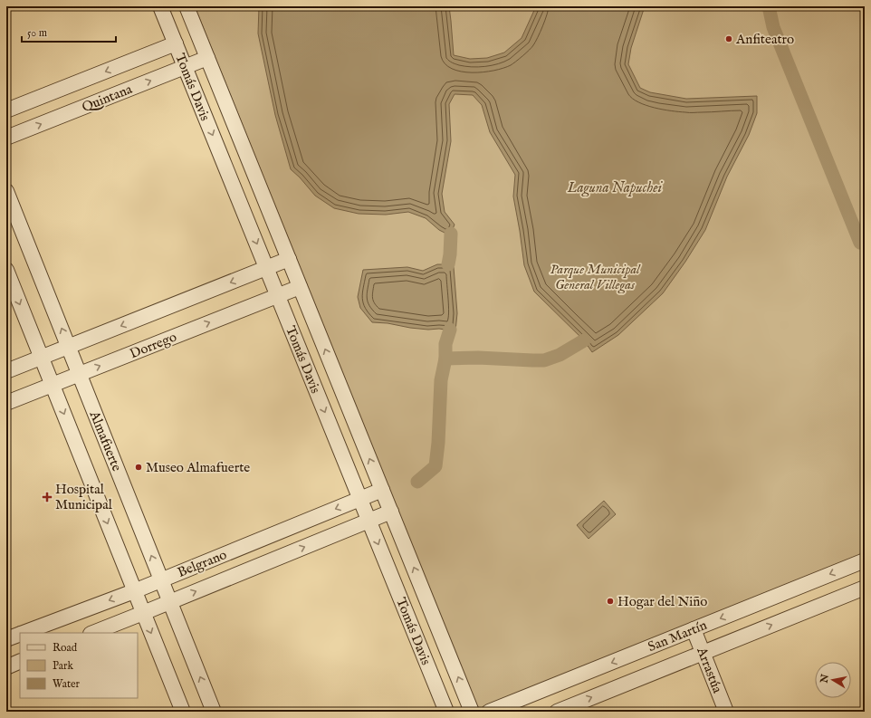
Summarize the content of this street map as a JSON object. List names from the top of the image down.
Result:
{
  "streets": {
    "street": [
      "Tomás Davis",
      "Quintana",
      "Dorrego",
      "Almafuerte",
      "Belgrano",
      "San Martín",
      "Arrastúa"
    ]
  },
  "crossings": [
    ["Tomás Davis", "Quintana"],
    ["Tomás Davis", "Dorrego"],
    ["Tomás Davis", "Belgrano"],
    ["Dorrego", "Almafuerte"],
    ["Almafuerte", "Belgrano"],
    ["San Martín", "Arrastúa"]
  ],
  "water": ["Laguna Napuchei"],
  "parks": ["Parque Municipal General Villegas"],
  "places": {
    "other": ["Anfiteatro", "Museo Almafuerte", "Hogar del Niño"],
    "health": ["Hospital Municipal"]
  },
  "legend": ["Road", "Park", "Water"],
  "scale_bar": "50 m",
  "north": "left"
}
